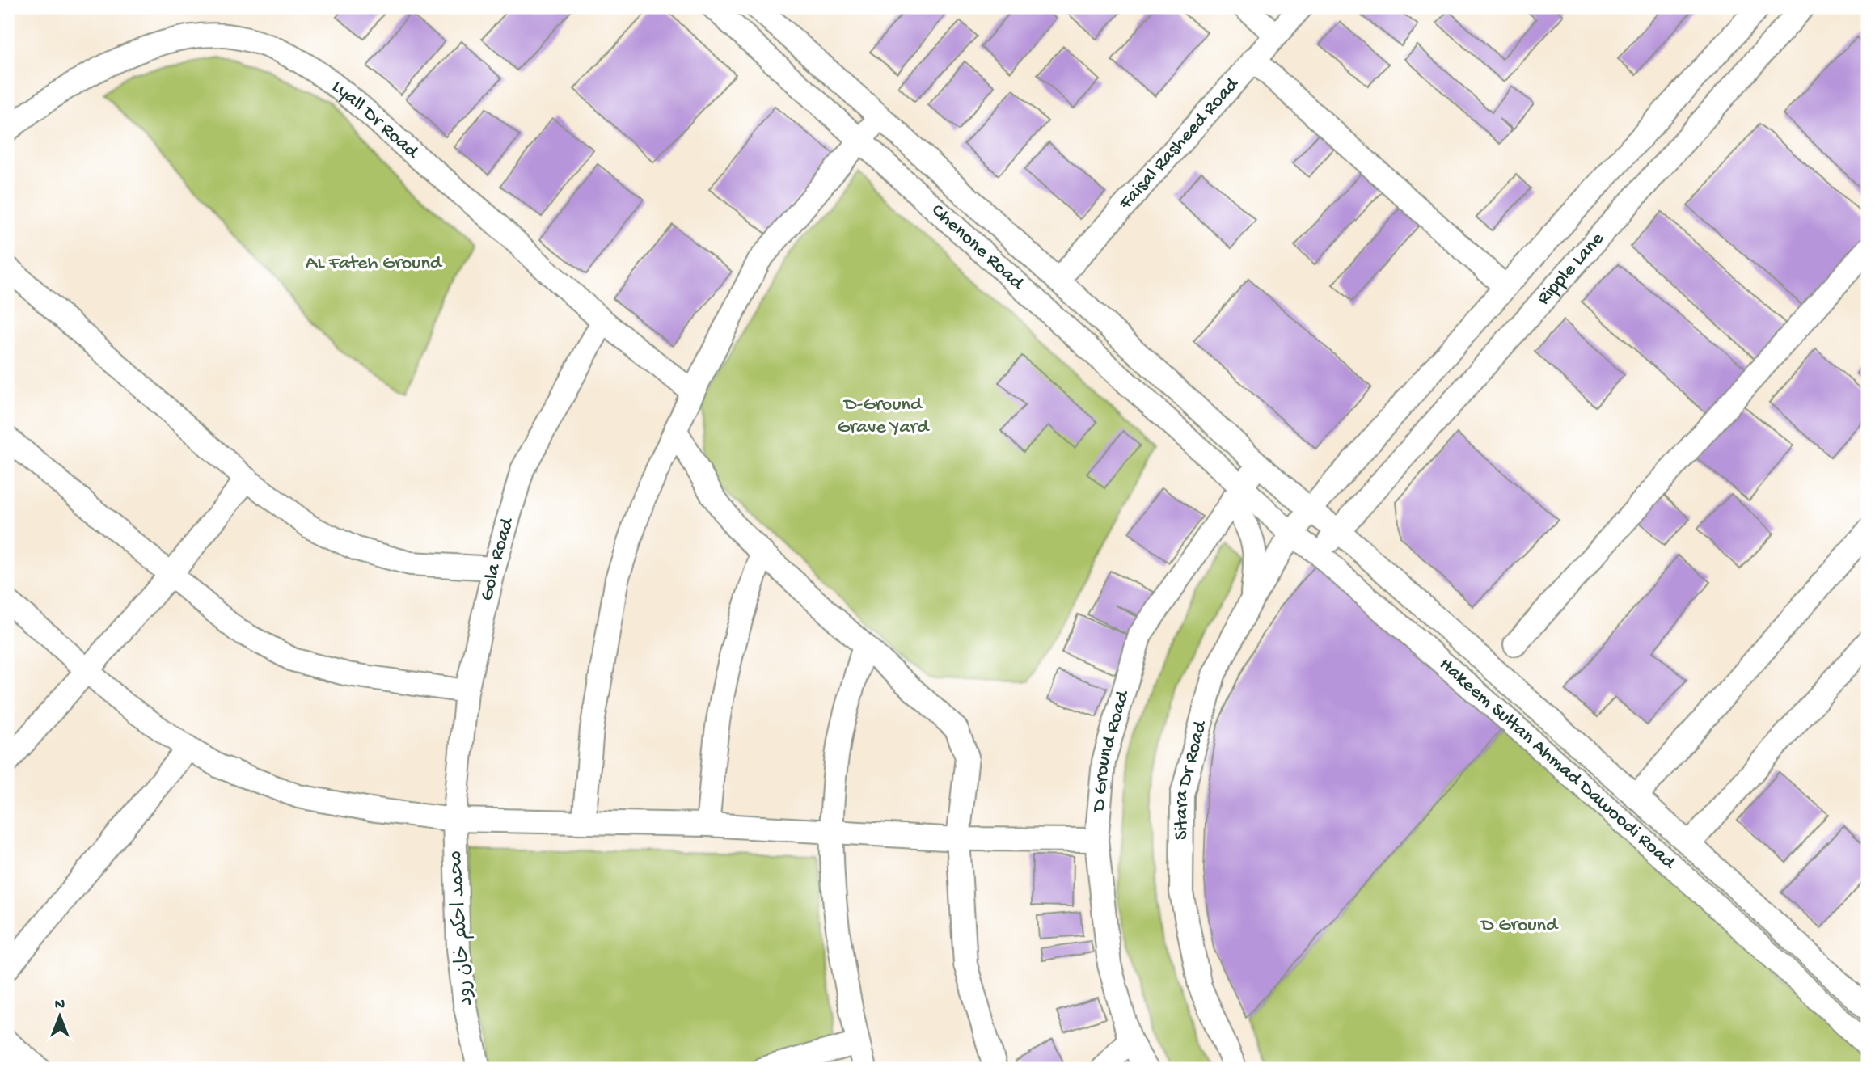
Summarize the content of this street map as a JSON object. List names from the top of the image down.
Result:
{
  "streets": {
    "street": [
      "Lyall Dr Road",
      "Faisal Rasheed Road",
      "Chenone Road",
      "Ripple Lane",
      "Gola Road",
      "D Ground Road",
      "Hakeem Sultan Ahmad Dawoodi Road",
      "Sitara Dr Road",
      "محمد احكم خان رود"
    ]
  },
  "crossings": [
    ["Lyall Dr Road", "Gola Road"],
    ["Faisal Rasheed Road", "Chenone Road"],
    ["Chenone Road", "Ripple Lane"],
    ["Chenone Road", "D Ground Road"],
    ["Chenone Road", "Hakeem Sultan Ahmad Dawoodi Road"],
    ["Chenone Road", "Sitara Dr Road"],
    ["Ripple Lane", "Hakeem Sultan Ahmad Dawoodi Road"],
    ["Ripple Lane", "Sitara Dr Road"],
    ["Gola Road", "محمد احكم خان رود"],
    ["D Ground Road", "Hakeem Sultan Ahmad Dawoodi Road"],
    ["Hakeem Sultan Ahmad Dawoodi Road", "Sitara Dr Road"]
  ],
  "parks": ["AL Fateh Ground", "D-Ground Grave Yard", "D Ground"],
  "north": "top"
}
